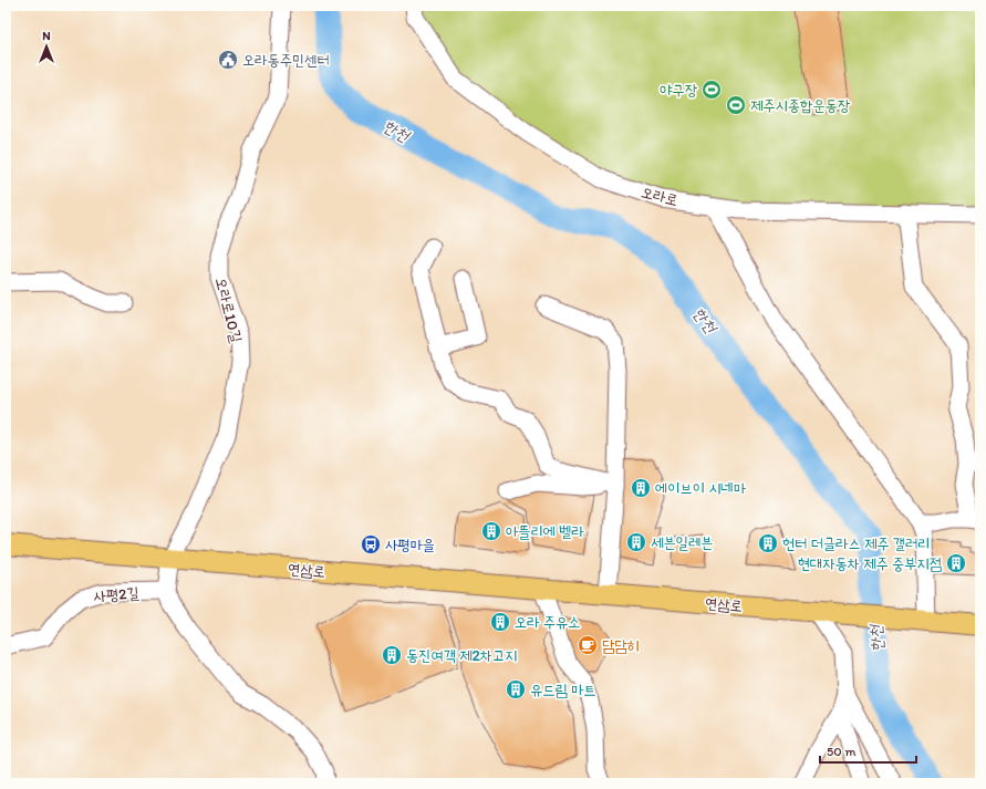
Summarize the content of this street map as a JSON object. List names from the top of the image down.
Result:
{
  "streets": {
    "main road": ["연삼로"],
    "street": ["오라로", "오라로10길", "사평2길"]
  },
  "crossings": [
    ["오라로10길", "연삼로"]
  ],
  "water": ["한천"],
  "places": {
    "public building": ["오라동주민센터"],
    "sports": ["야구장", "제주시종합운동장"],
    "building": [
      "에이브이 시네마",
      "아뜰리에 벨라",
      "세븐일레븐",
      "헌터 더글라스 제주 갤러리",
      "현대자동차 제주 중부지점",
      "오라 주유소",
      "동진여객 제2차고지",
      "유드림 마트"
    ],
    "bus stop": ["사평마을"],
    "cafe": ["담담히"]
  },
  "scale_bar": "50 m",
  "north": "top"
}
